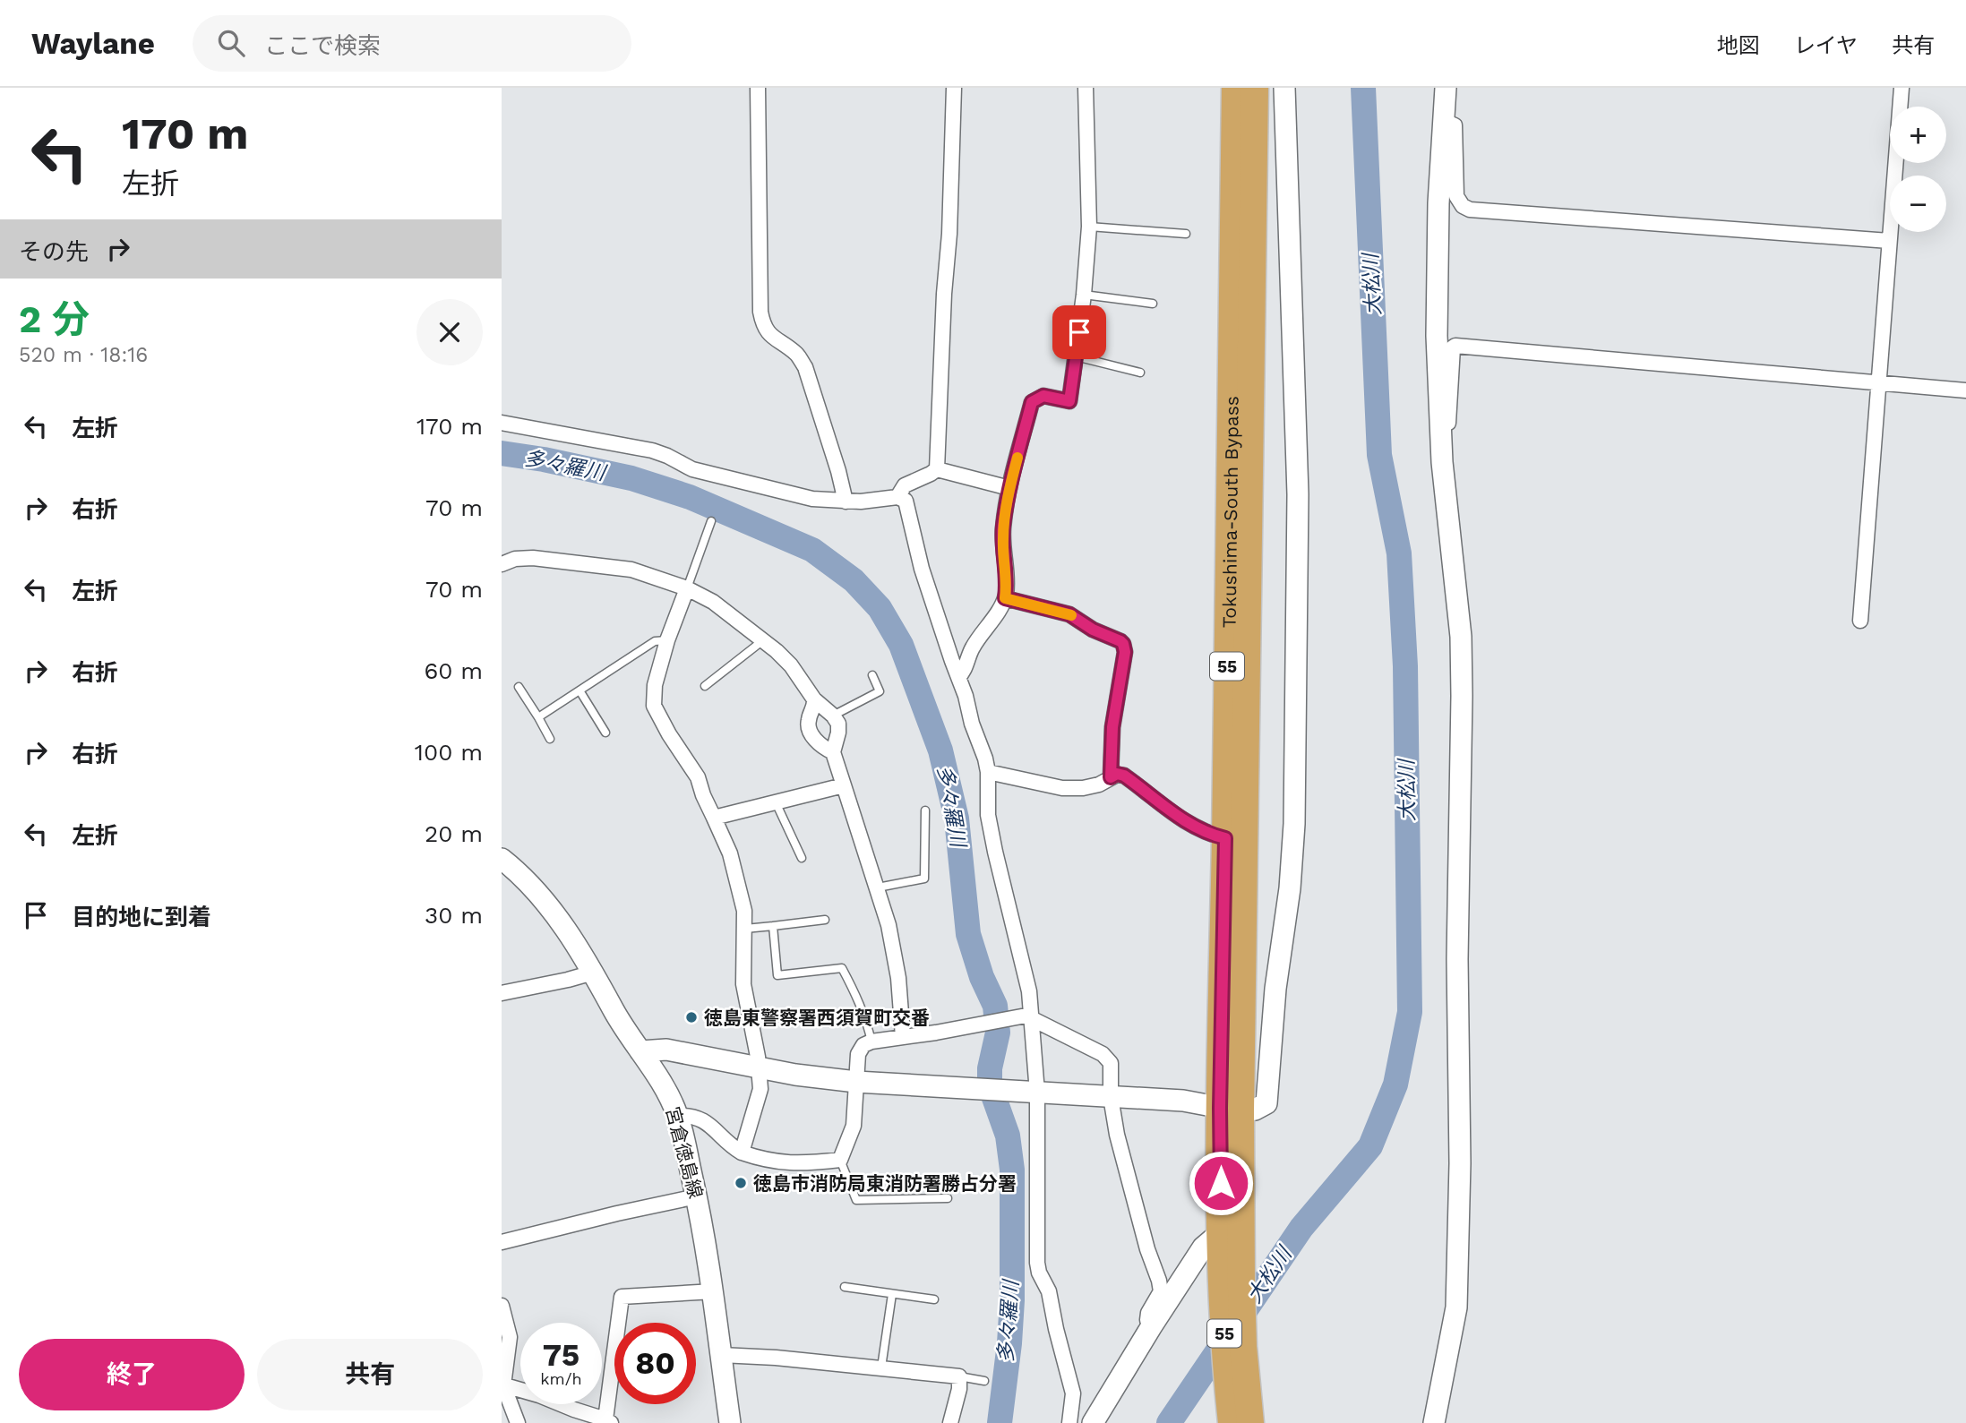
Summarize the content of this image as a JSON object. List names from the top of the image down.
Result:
{
  "streets": {
    "highway": ["Tokushima-South Bypass", "55"],
    "street": ["宮倉徳島線"]
  },
  "water": ["大松川", "多々羅川"],
  "places": ["徳島東警察署西須賀町交番", "徳島市消防局東消防署勝占分署"],
  "page": {
    "header": "Waylane",
    "search": "ここで検索",
    "nav": ["地図", "レイヤ", "共有"],
    "turn": ["170 m", "左折"],
    "map_buttons": ["+", "−"],
    "then": "その先",
    "heading": ["2 分", "520 m · 18:16"],
    "list": [
      {
        "name": "左折",
        "value": "170 m"
      },
      {
        "name": "右折",
        "value": "70 m"
      },
      {
        "name": "左折",
        "value": "70 m"
      },
      {
        "name": "右折",
        "value": "60 m"
      },
      {
        "name": "右折",
        "value": "100 m"
      },
      {
        "name": "左折",
        "value": "20 m"
      },
      {
        "name": "目的地に到着",
        "value": "30 m"
      }
    ],
    "speed": "75 km/h",
    "limit": "80",
    "buttons": ["終了", "共有"]
  }
}
